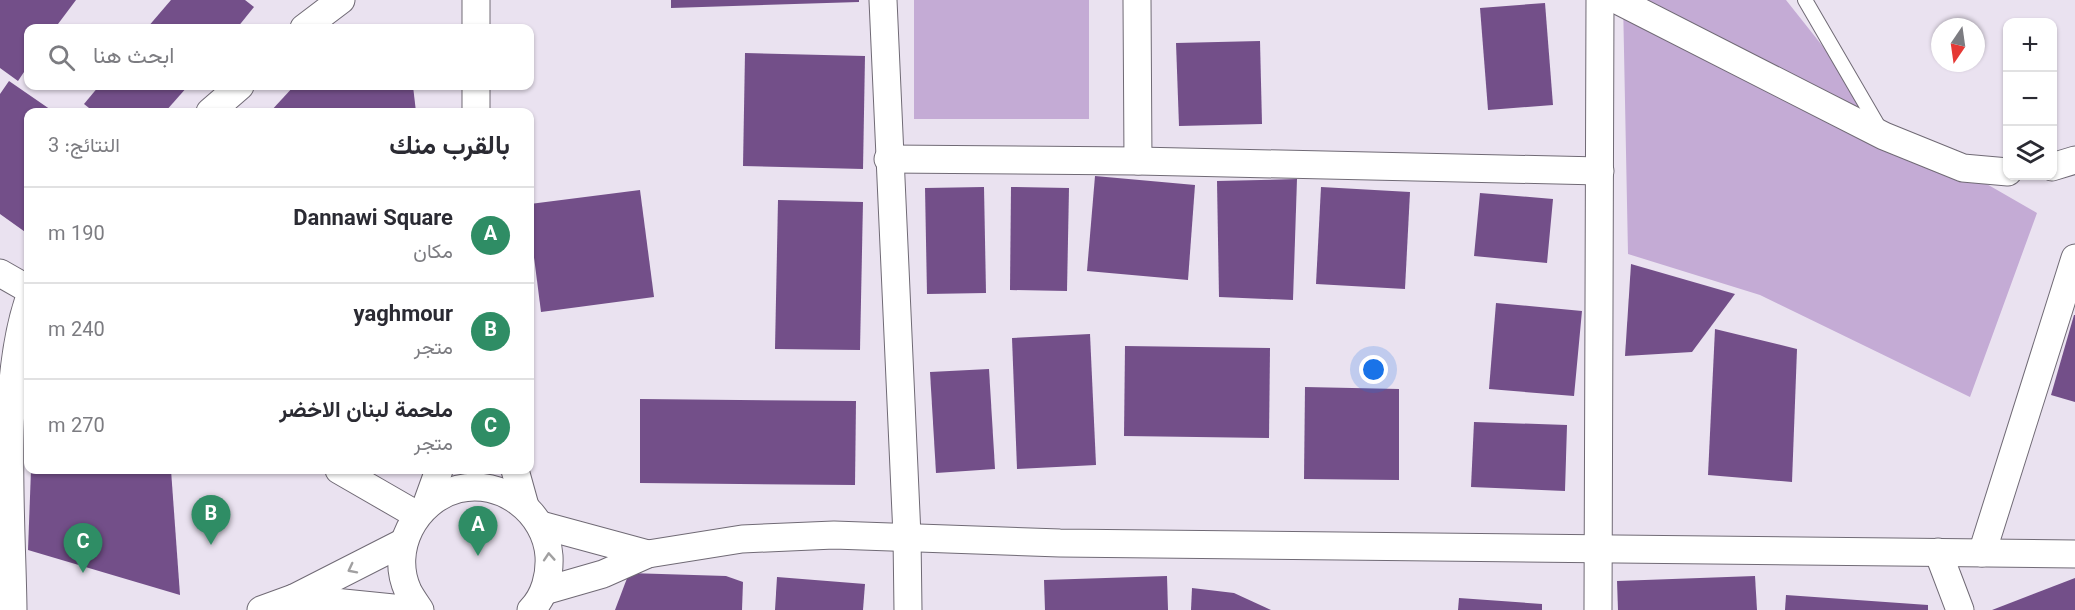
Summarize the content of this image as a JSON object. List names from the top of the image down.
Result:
{
  "north": "bottom",
  "page": {
    "map_buttons": ["+", "−"],
    "search": "ابحث هنا",
    "heading": ["بالقرب منك", "النتائج: 3"],
    "list": [
      {
        "mark": "A",
        "name": "Dannawi Square",
        "note": "مكان",
        "value": "190 m"
      },
      {
        "mark": "B",
        "name": "yaghmour",
        "note": "متجر",
        "value": "240 m"
      },
      {
        "mark": "C",
        "name": "ملحمة لبنان الاخضر",
        "note": "متجر",
        "value": "270 m"
      }
    ],
    "pins": ["B", "A", "C"]
  }
}
